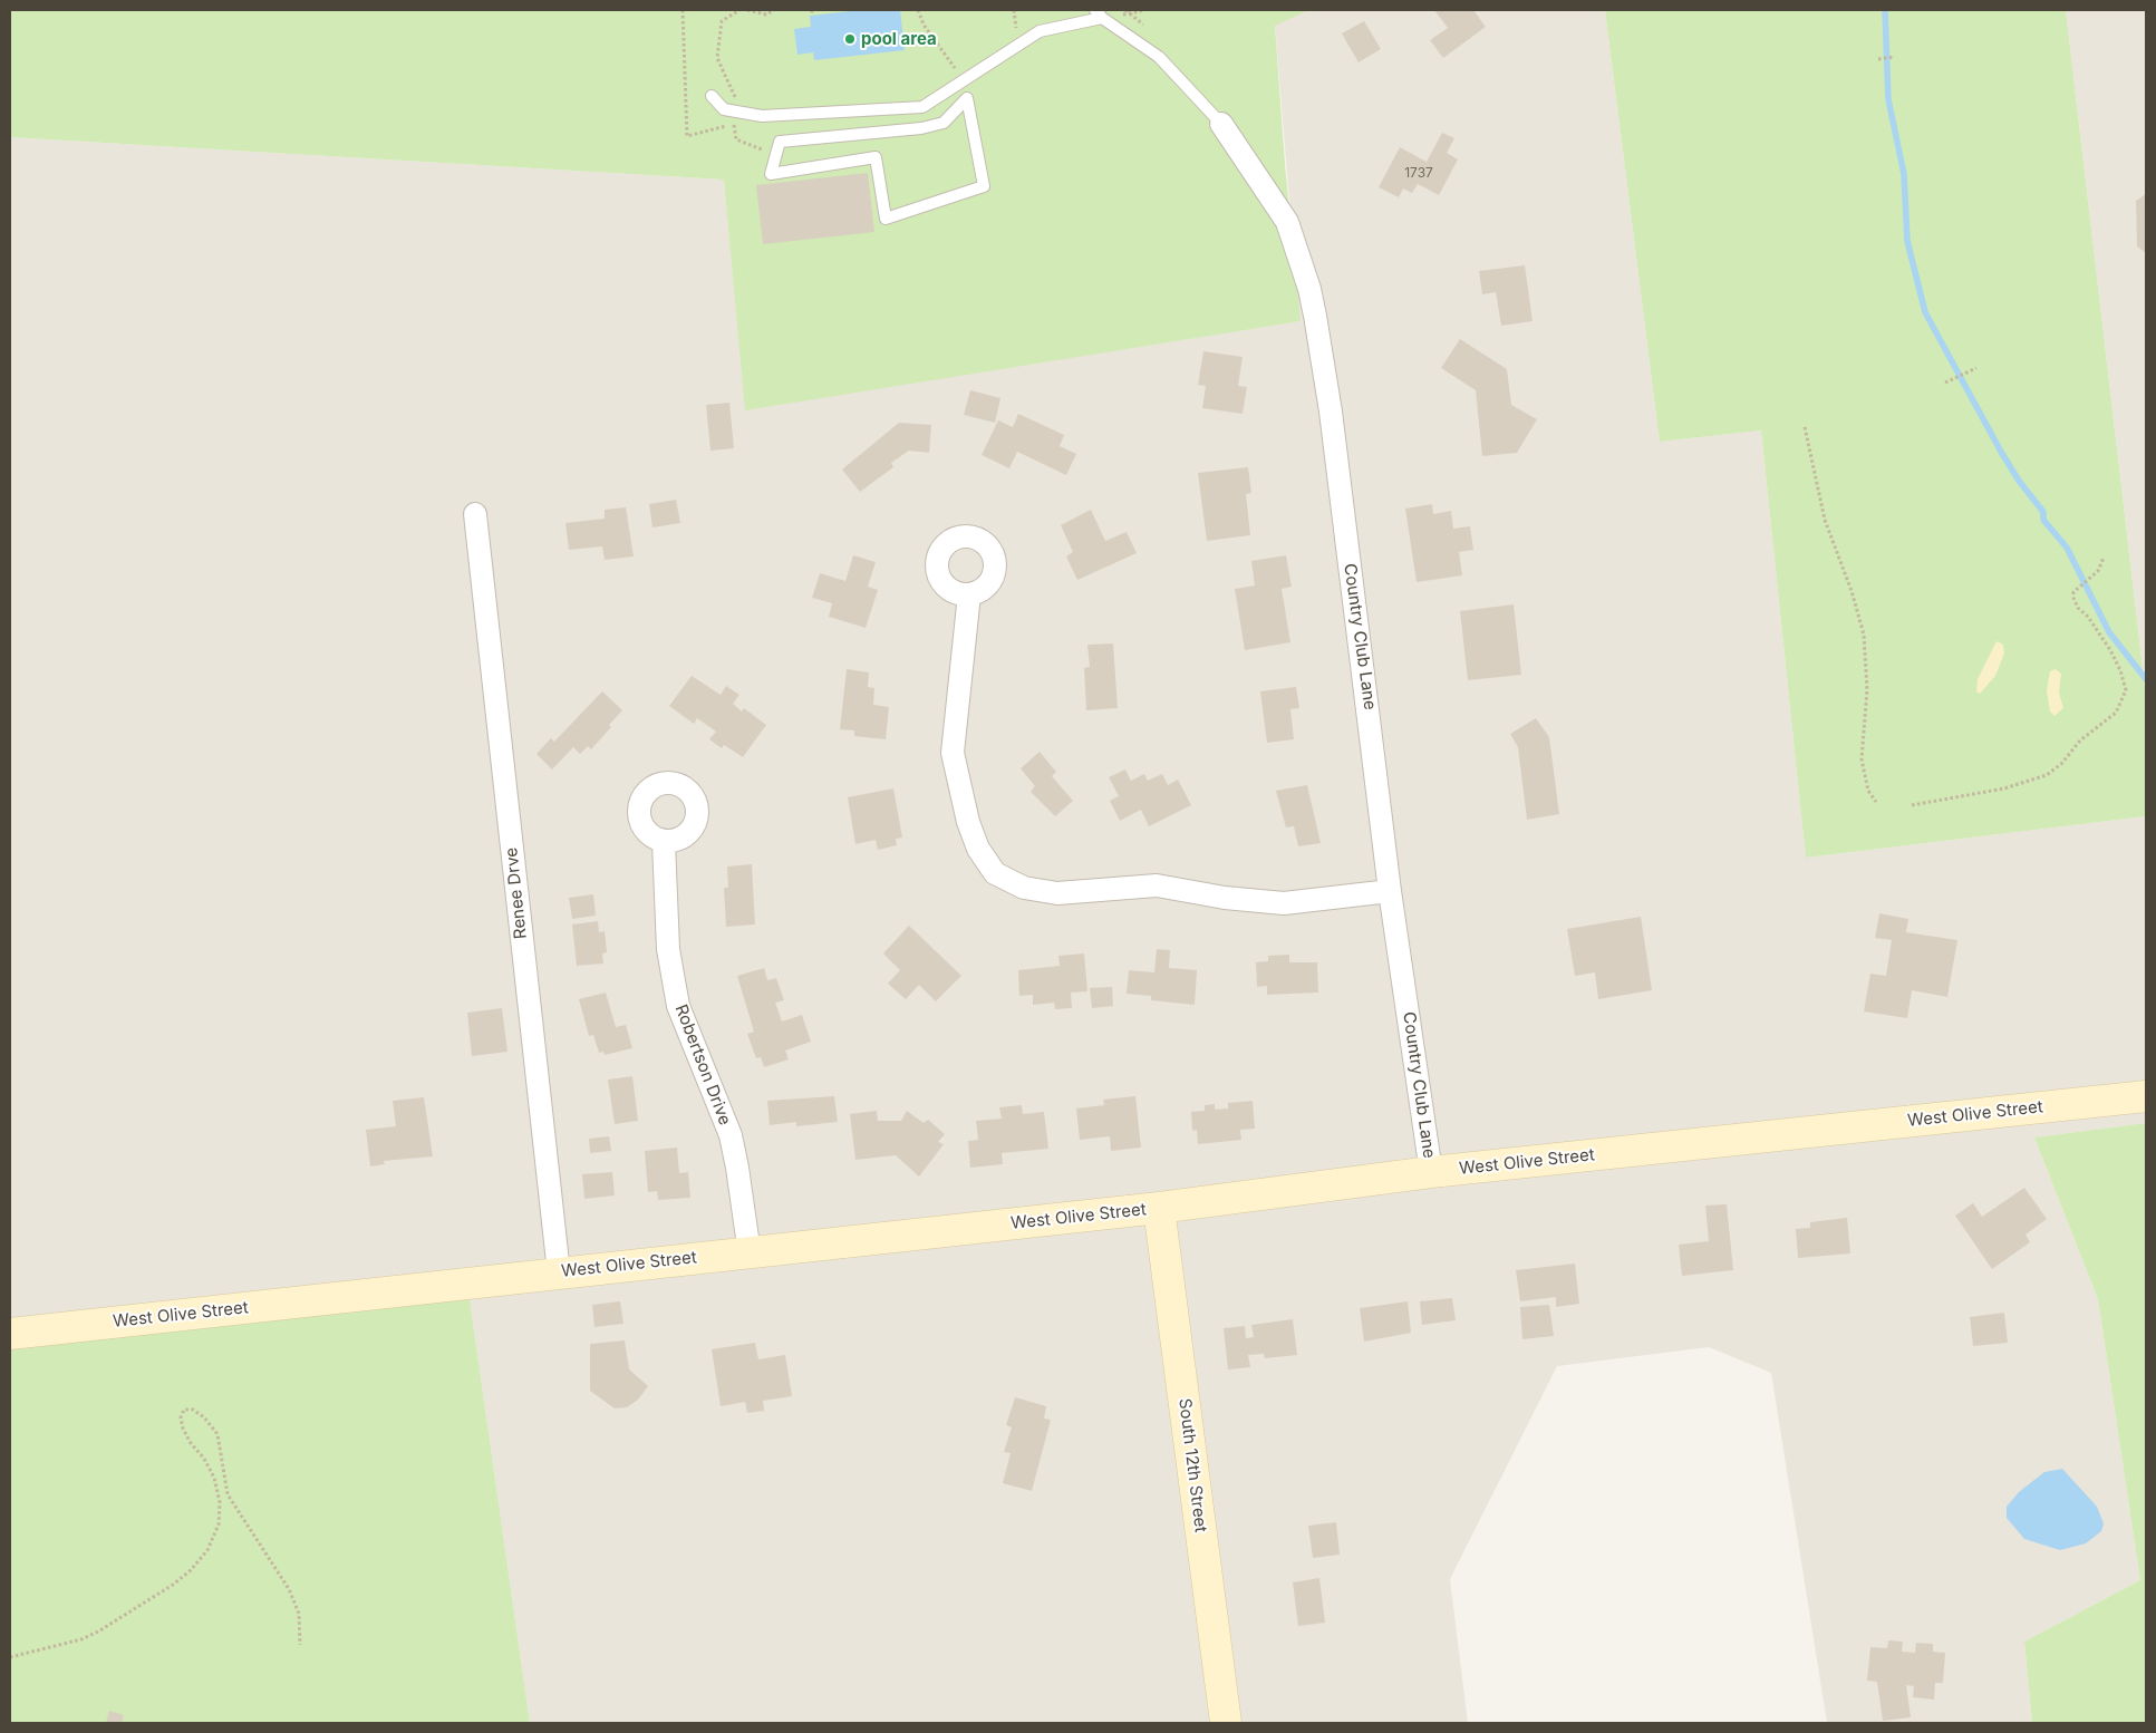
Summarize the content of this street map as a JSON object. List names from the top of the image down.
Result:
{
  "streets": {
    "street": [
      "Country Club Lane",
      "Renee Drve",
      "Robertson Drive",
      "West Olive Street",
      "South 12th Street"
    ]
  },
  "crossings": [
    ["Country Club Lane", "West Olive Street"],
    ["Renee Drve", "West Olive Street"],
    ["Robertson Drive", "West Olive Street"],
    ["West Olive Street", "South 12th Street"]
  ],
  "places": ["pool area"],
  "house_numbers": ["1737"]
}
